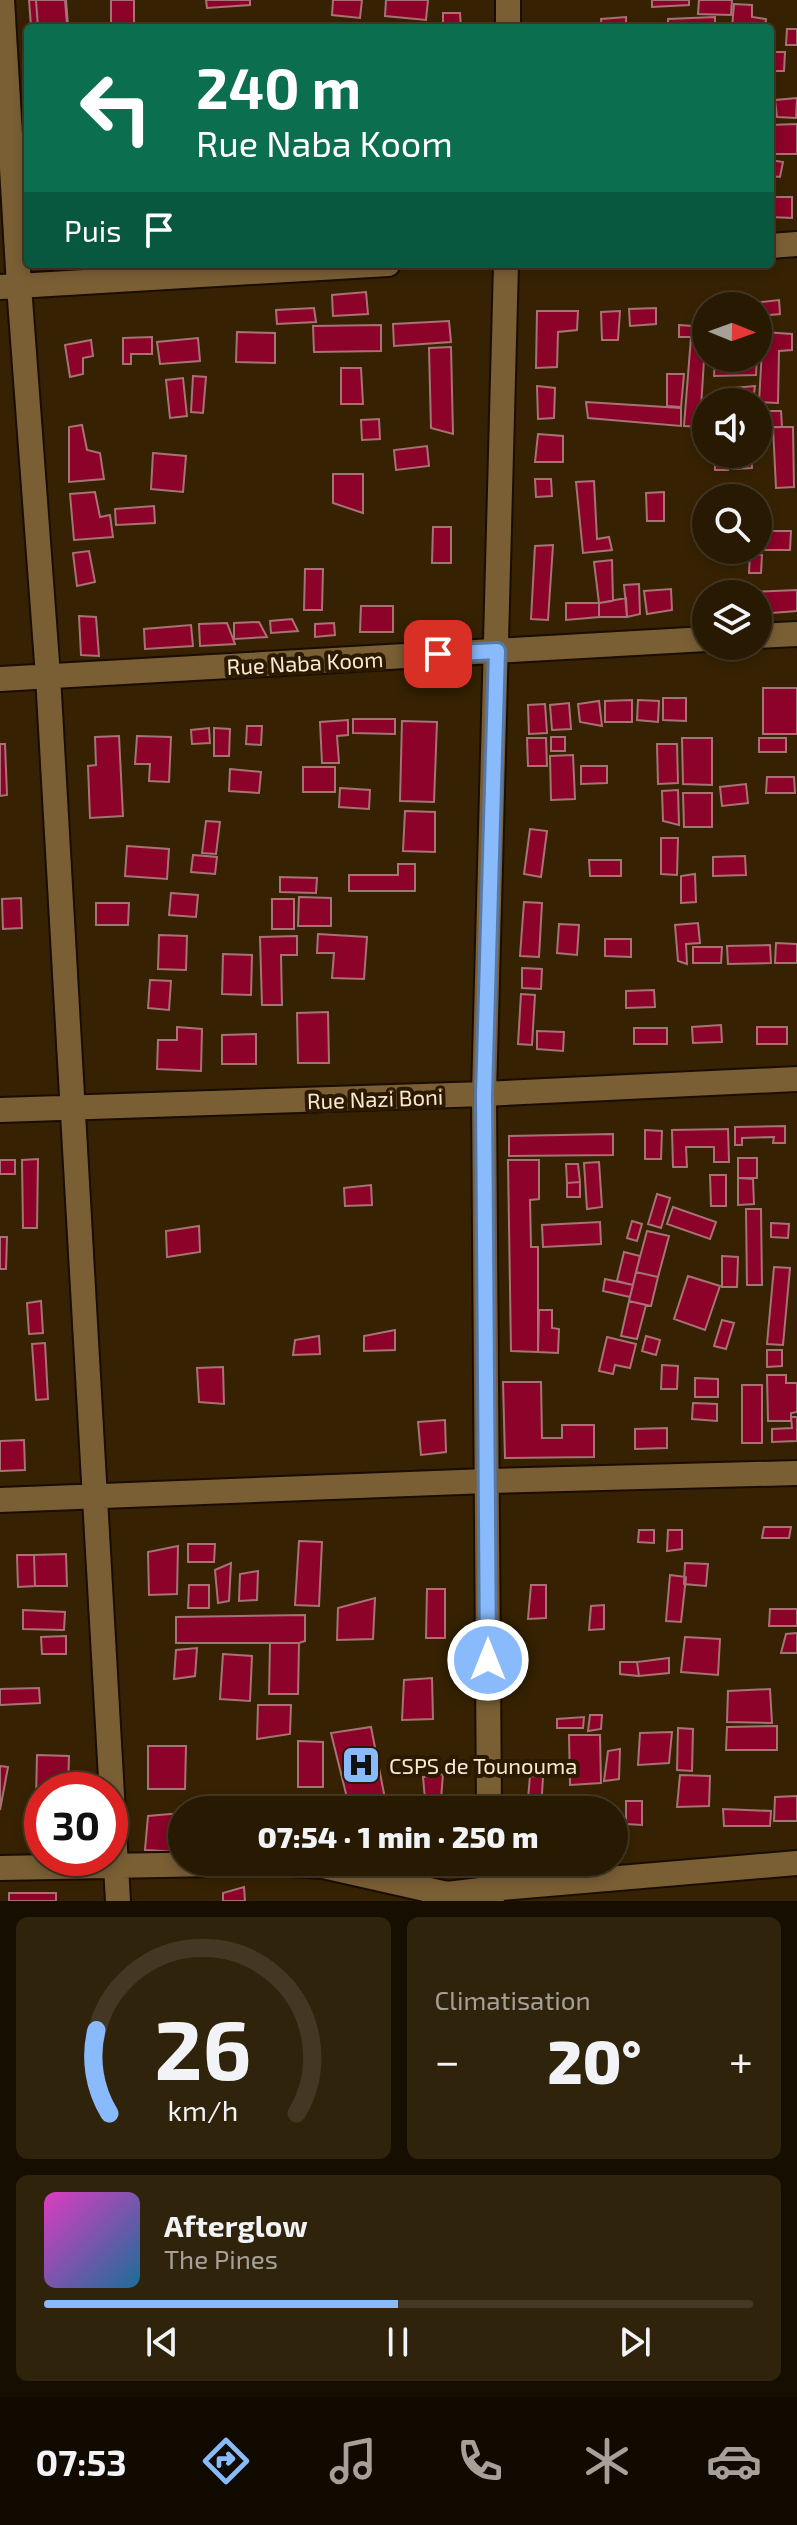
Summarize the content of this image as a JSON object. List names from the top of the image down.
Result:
{
  "streets": {
    "street": ["Rue Naba Koom", "Rue Nazi Boni"]
  },
  "places": {
    "hospital": ["CSPS de Tounouma"]
  },
  "north": "right",
  "page": {
    "turn": ["240 m", "Rue Naba Koom"],
    "then": "Puis",
    "limit": "30",
    "trip": "07:54 · 1 min · 250 m",
    "tile": "Climatisation",
    "heat": ["−", "20°", "+"],
    "song": ["Afterglow", "The Pines"],
    "tabs": "07:53",
    "gauge": ["26", "km/h"]
  }
}
